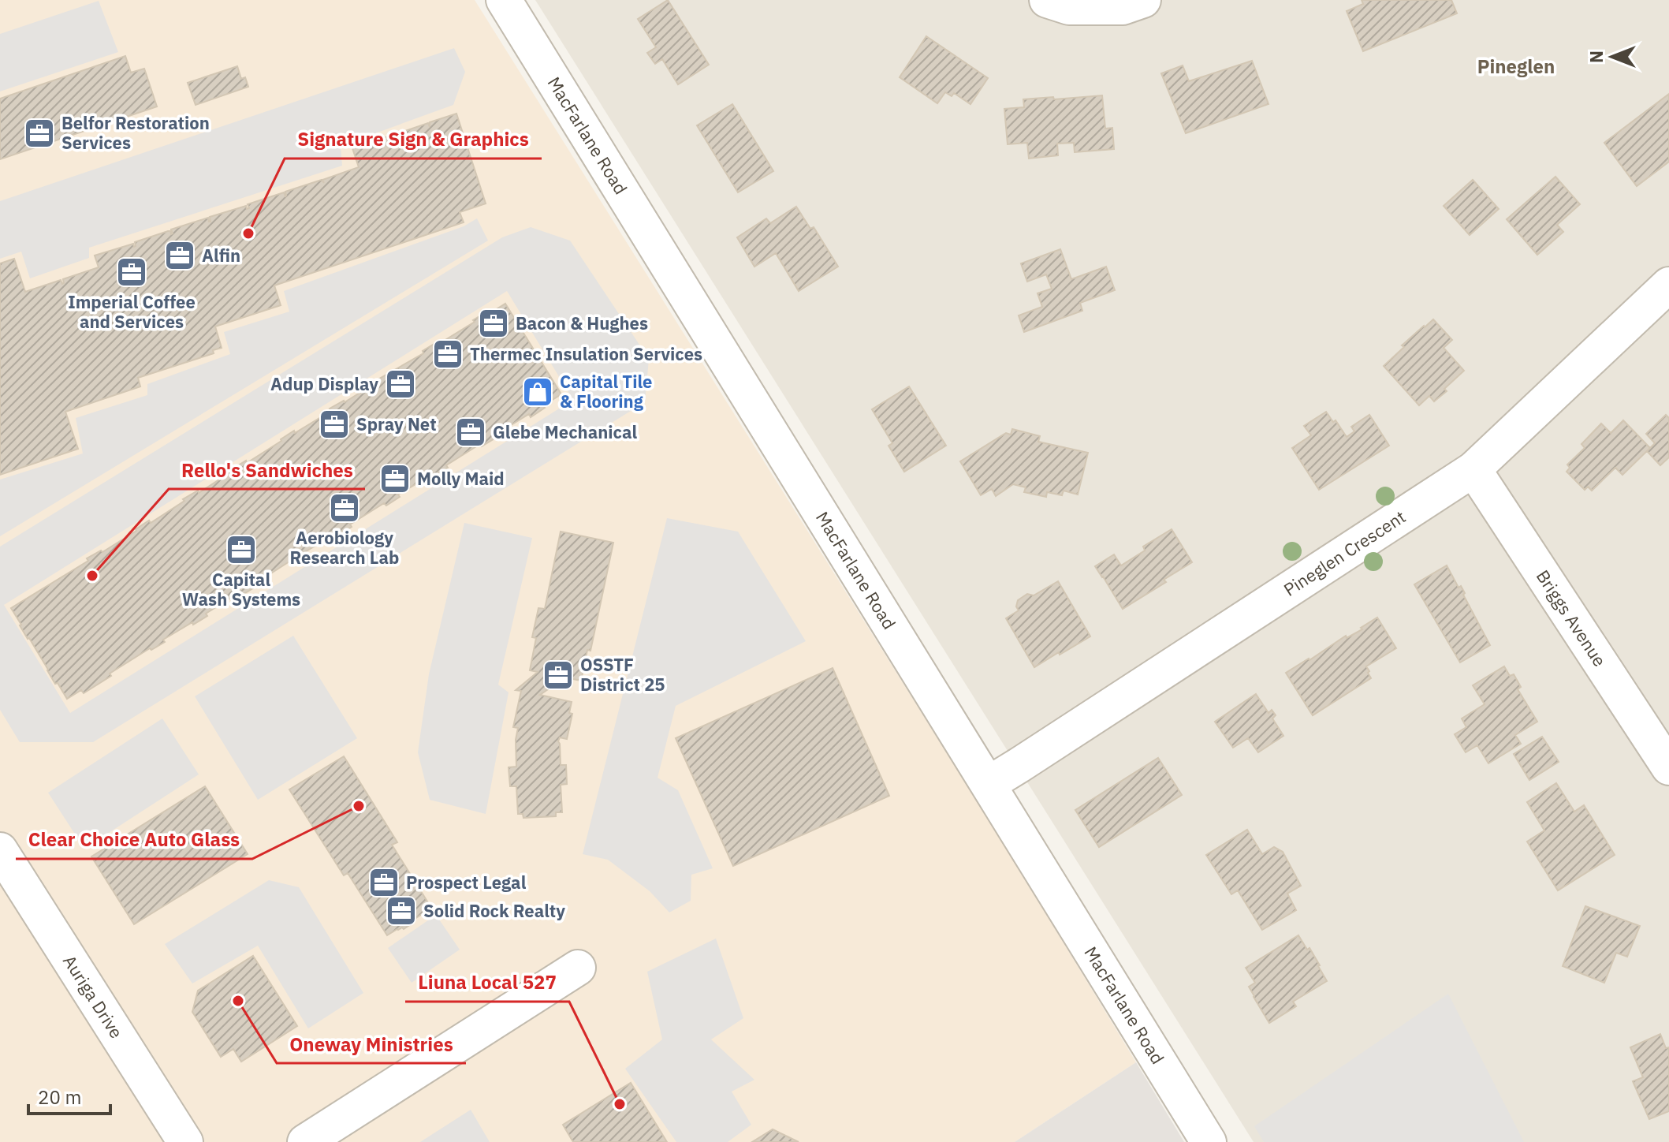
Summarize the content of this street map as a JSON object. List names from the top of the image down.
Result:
{
  "streets": {
    "street": [
      "MacFarlane Road",
      "Pineglen Crescent",
      "Briggs Avenue",
      "Auriga Drive"
    ]
  },
  "crossings": [
    ["MacFarlane Road", "Pineglen Crescent"],
    ["Pineglen Crescent", "Briggs Avenue"]
  ],
  "districts": ["Pineglen"],
  "places": {
    "office": [
      "Belfor Restoration Services",
      "Alfin",
      "Imperial Coffee and Services",
      "Bacon & Hughes",
      "Thermec Insulation Services",
      "Adup Display",
      "Spray Net",
      "Glebe Mechanical",
      "Molly Maid",
      "Aerobiology Research Lab",
      "Capital Wash Systems",
      "OSSTF District 25",
      "Prospect Legal",
      "Solid Rock Realty"
    ],
    "other": [
      "Signature Sign & Graphics",
      "Rello's Sandwiches",
      "Clear Choice Auto Glass",
      "Oneway Ministries",
      "Liuna Local 527"
    ],
    "shop": ["Capital Tile & Flooring"]
  },
  "scale_bar": "20 m",
  "north": "left"
}
